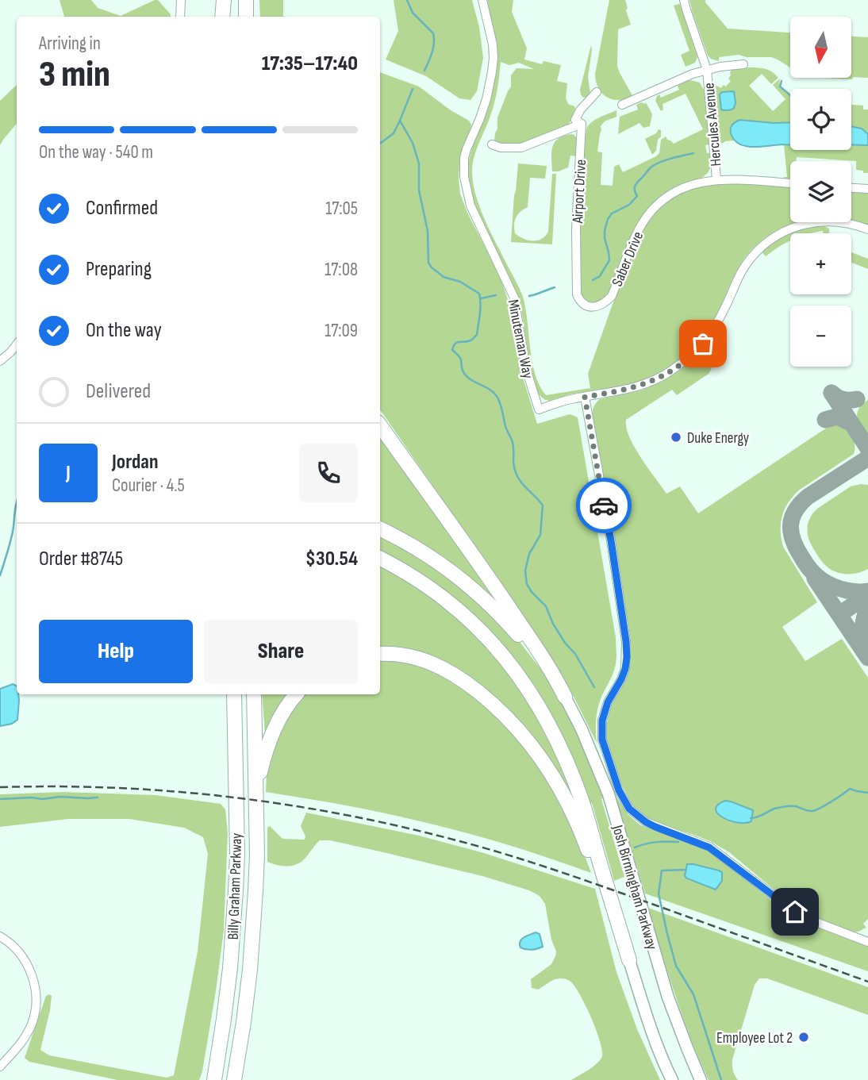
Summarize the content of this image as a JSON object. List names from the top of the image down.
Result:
{
  "streets": {
    "highway": ["Billy Graham Parkway"],
    "main road": ["Josh Birmingham Parkway"],
    "street": [
      "Hercules Avenue",
      "Airport Drive",
      "Saber Drive",
      "Minuteman Way"
    ]
  },
  "crossings": [
    ["Hercules Avenue", "Saber Drive"],
    ["Airport Drive", "Saber Drive"]
  ],
  "places": ["Duke Energy", "Employee Lot 2"],
  "north": "bottom",
  "page": {
    "map_buttons": ["+", "−"],
    "heading": ["3 min", "Arriving in", "17:35–17:40"],
    "panel": [
      "Jordan",
      "Courier · 4.5",
      "Order #8745",
      "$30.54"
    ],
    "bar": "On the way · 540 m",
    "list": [
      ["Confirmed", "17:05"],
      ["Preparing", "17:08"],
      ["On the way", "17:09"],
      "Delivered"
    ],
    "round": "J",
    "buttons": ["Help", "Share"]
  }
}
